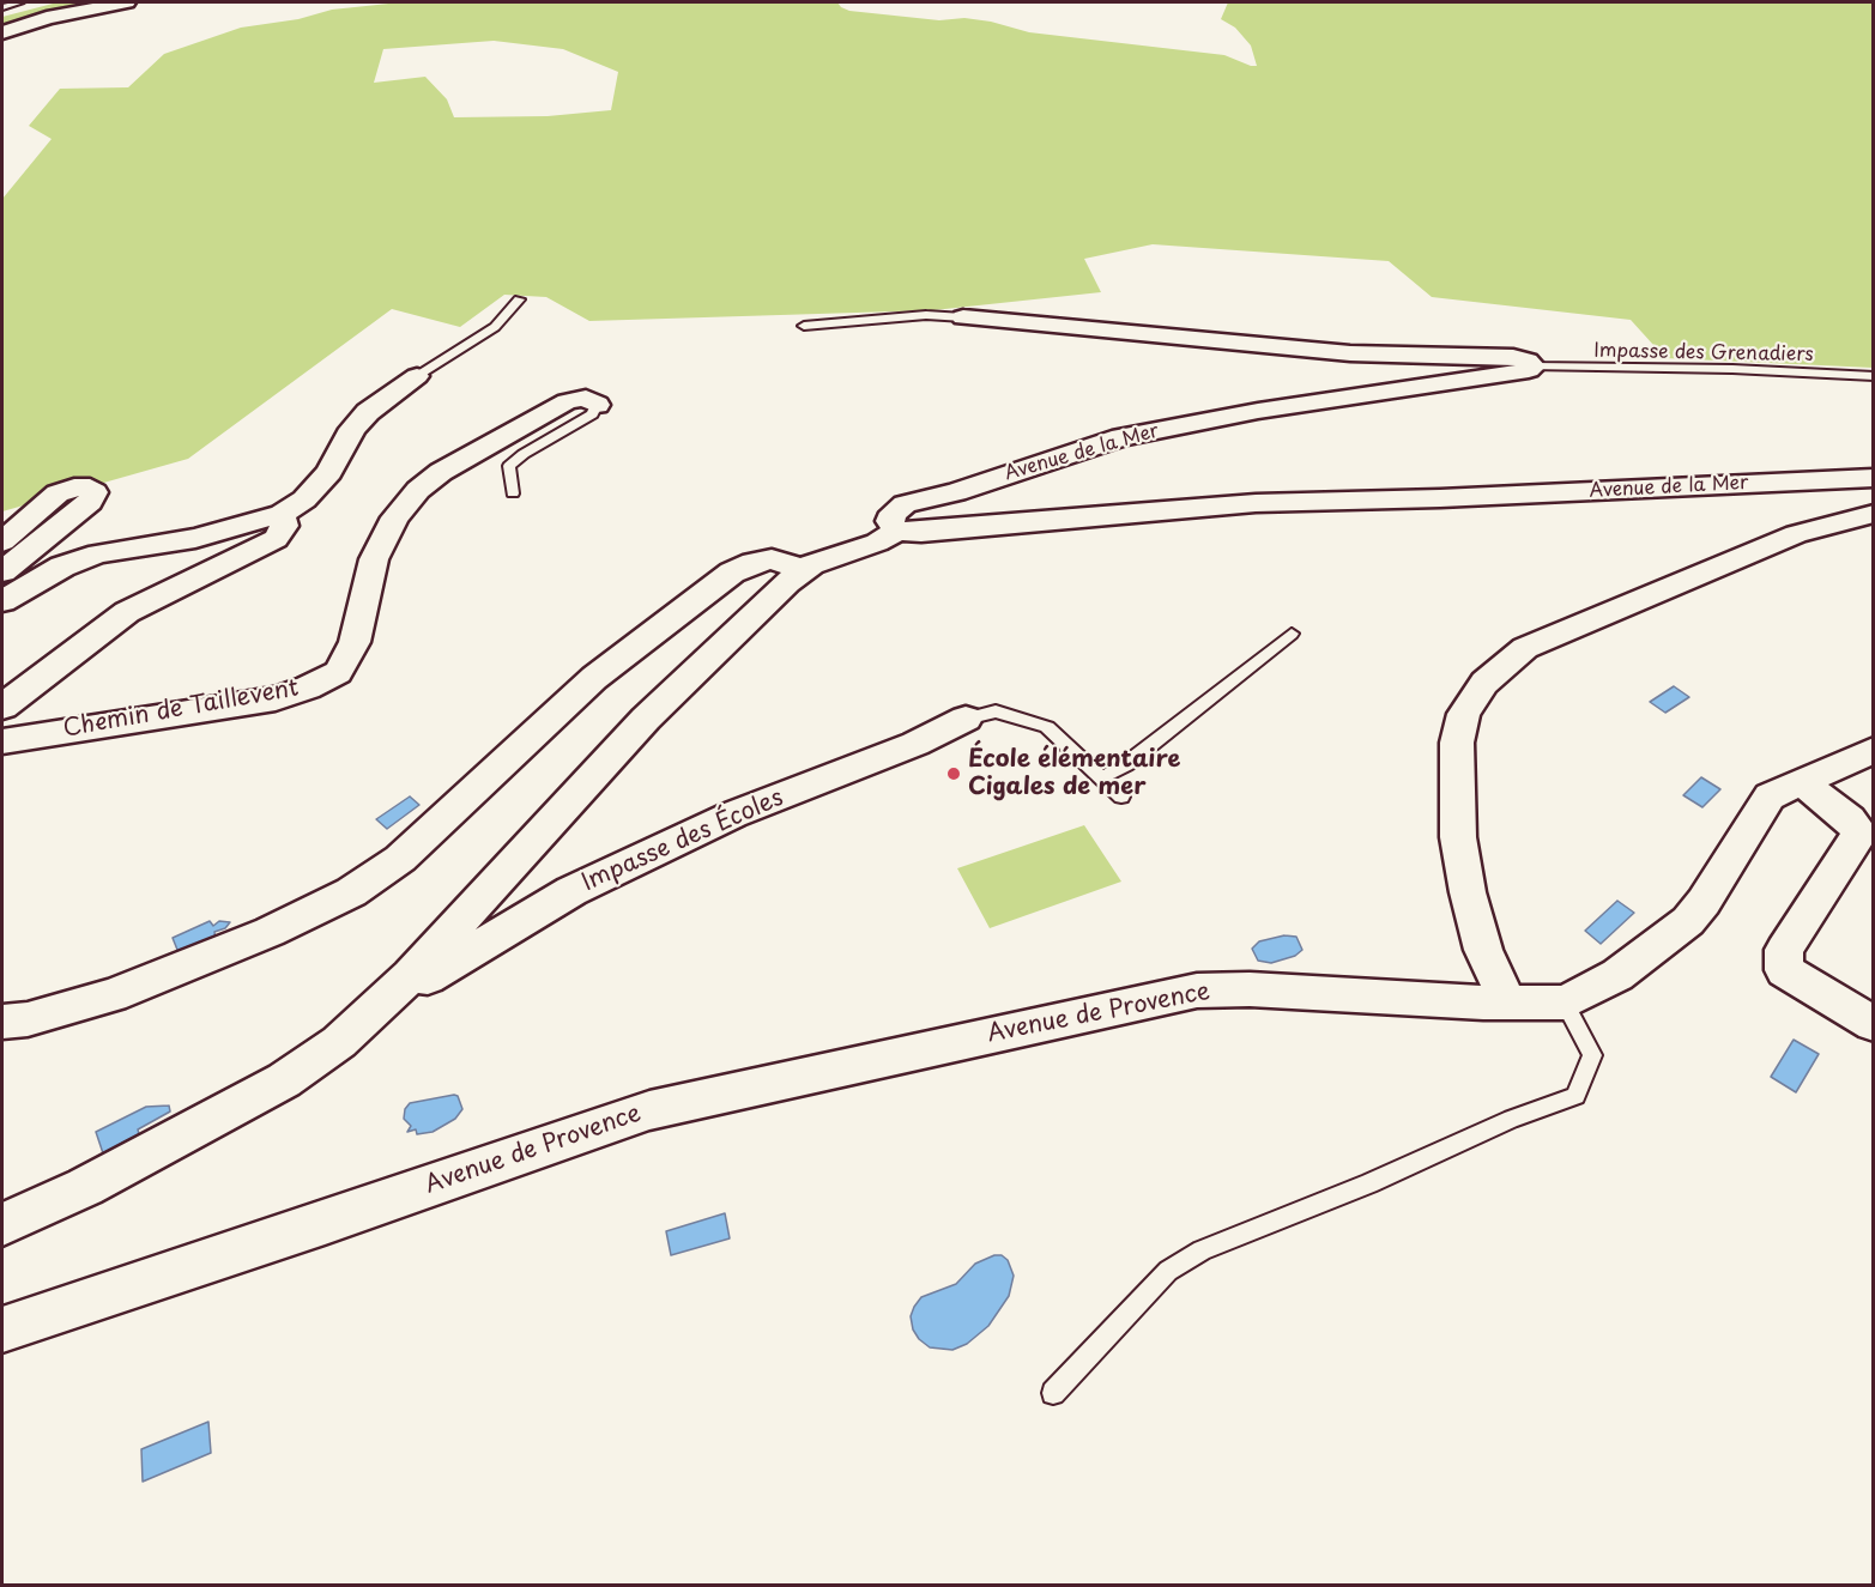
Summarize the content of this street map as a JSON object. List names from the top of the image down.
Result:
{
  "streets": {
    "street": [
      "Avenue de la Mer",
      "Chemin de Taillevent",
      "Impasse des Écoles",
      "Avenue de Provence"
    ],
    "lane": ["Impasse des Grenadiers"]
  },
  "crossings": [
    ["Impasse des Grenadiers", "Avenue de la Mer"]
  ],
  "places": ["École élémentaire Cigales de mer"]
}
